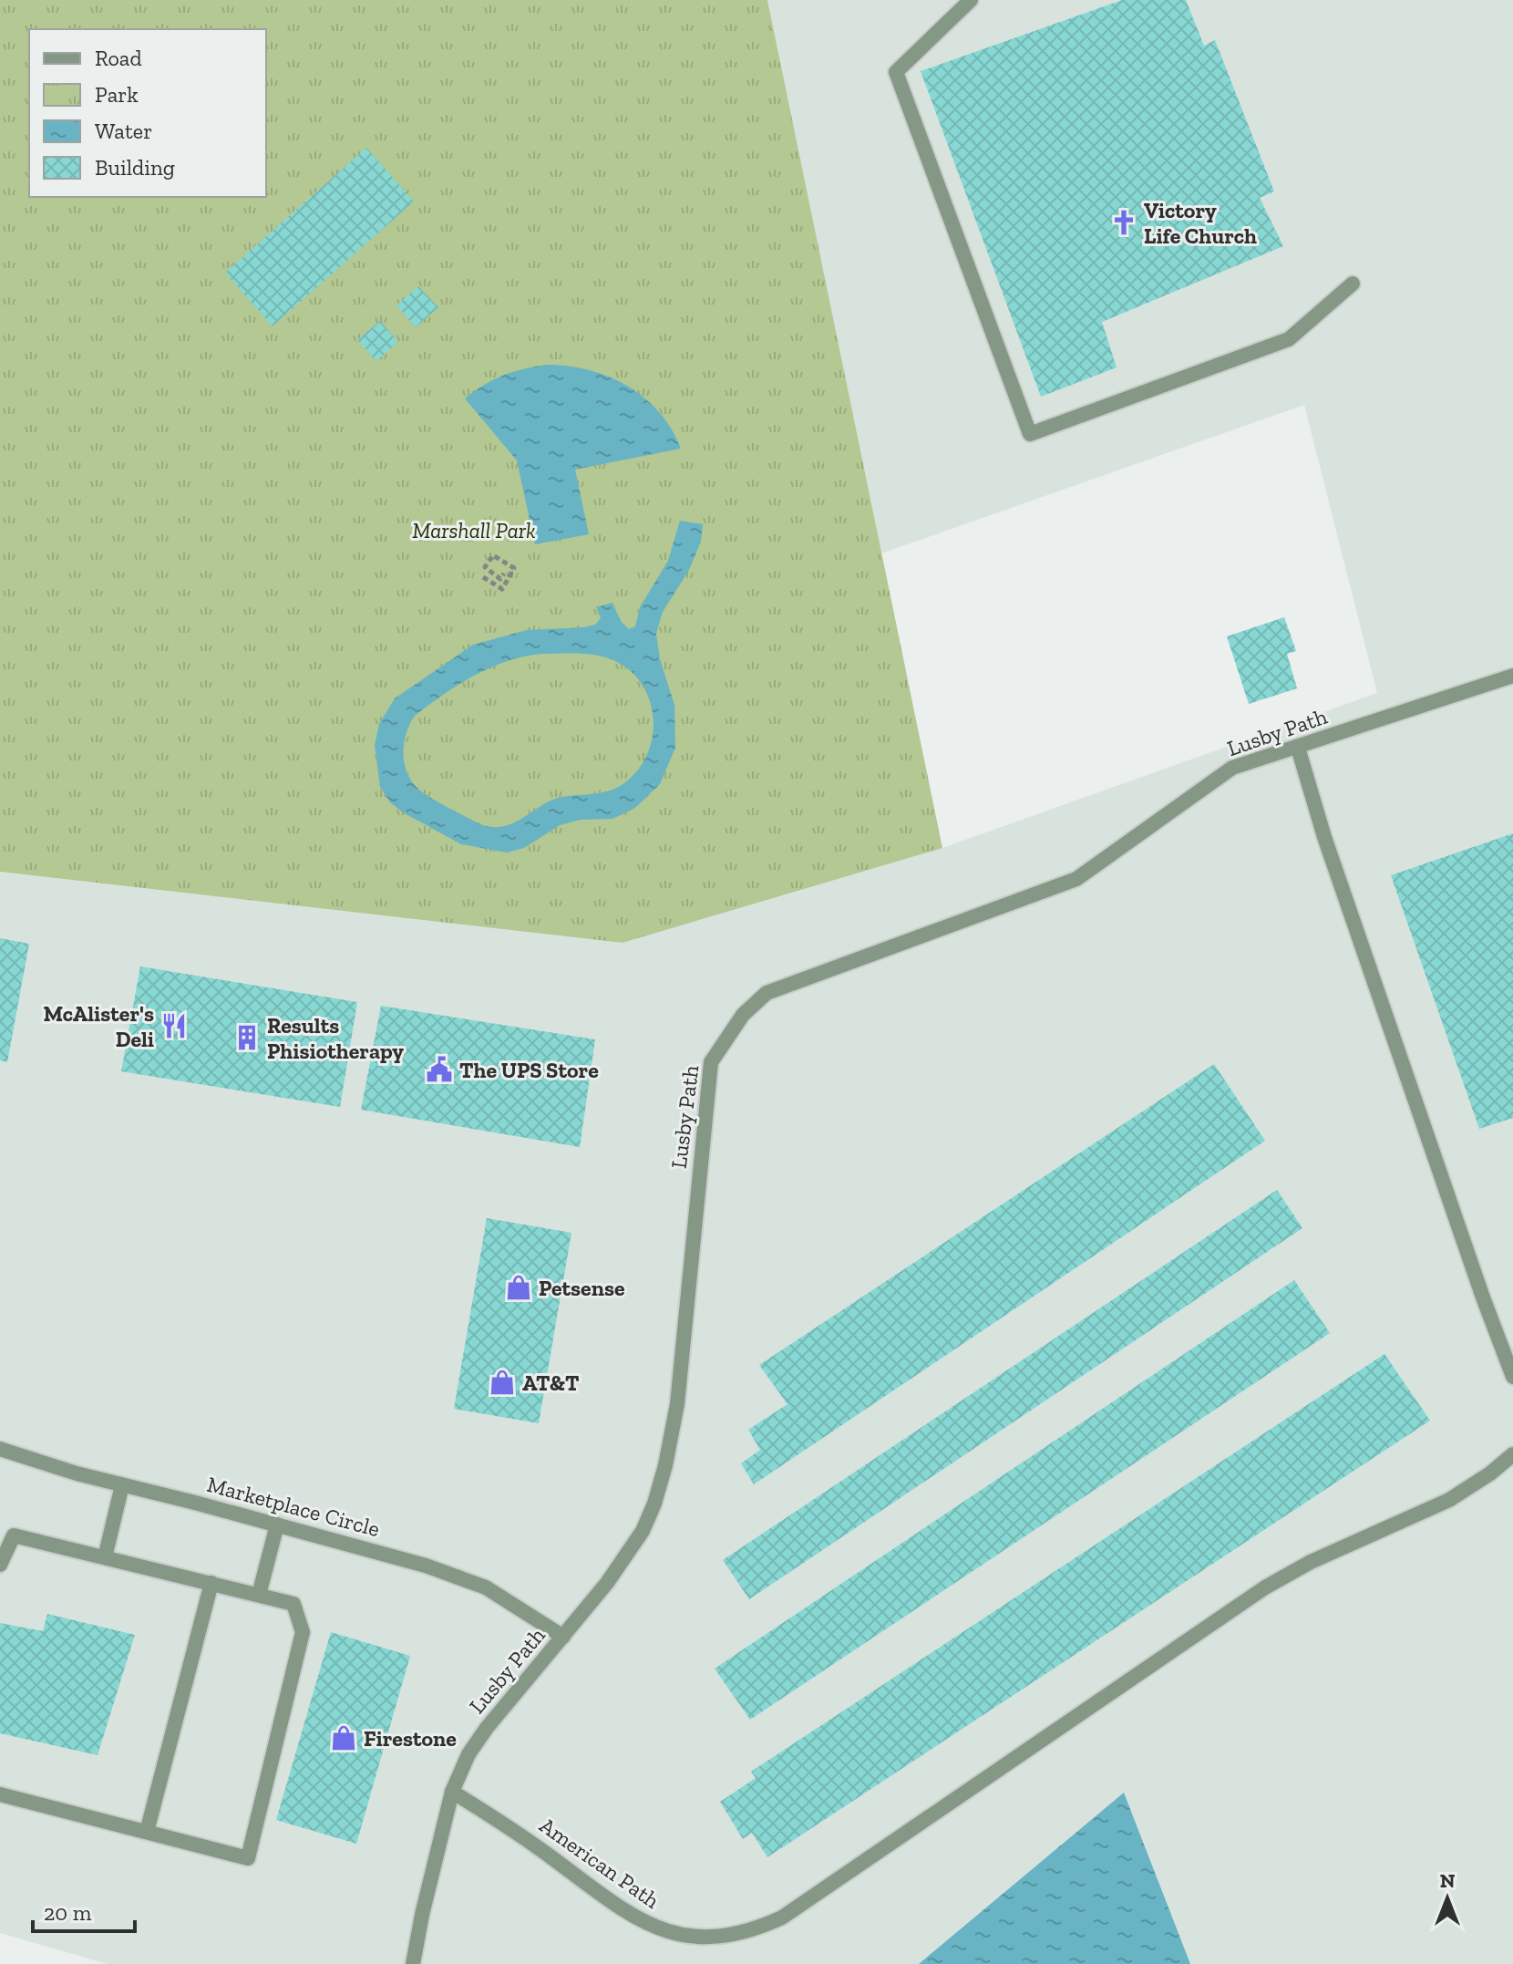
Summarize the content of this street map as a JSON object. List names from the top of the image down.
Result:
{
  "streets": {
    "street": ["Lusby Path", "Marketplace Circle", "American Path"]
  },
  "crossings": [
    ["Lusby Path", "Marketplace Circle"],
    ["Lusby Path", "American Path"]
  ],
  "parks": ["Marshall Park"],
  "places": {
    "church": ["Victory Life Church"],
    "restaurant": ["McAlister's Deli"],
    "building": ["Results Phisiotherapy"],
    "public building": ["The UPS Store"],
    "shop": ["Petsense", "AT&T", "Firestone"]
  },
  "legend": [
    "Road",
    "Park",
    "Water",
    "Building"
  ],
  "scale_bar": "20 m",
  "north": "top"
}
